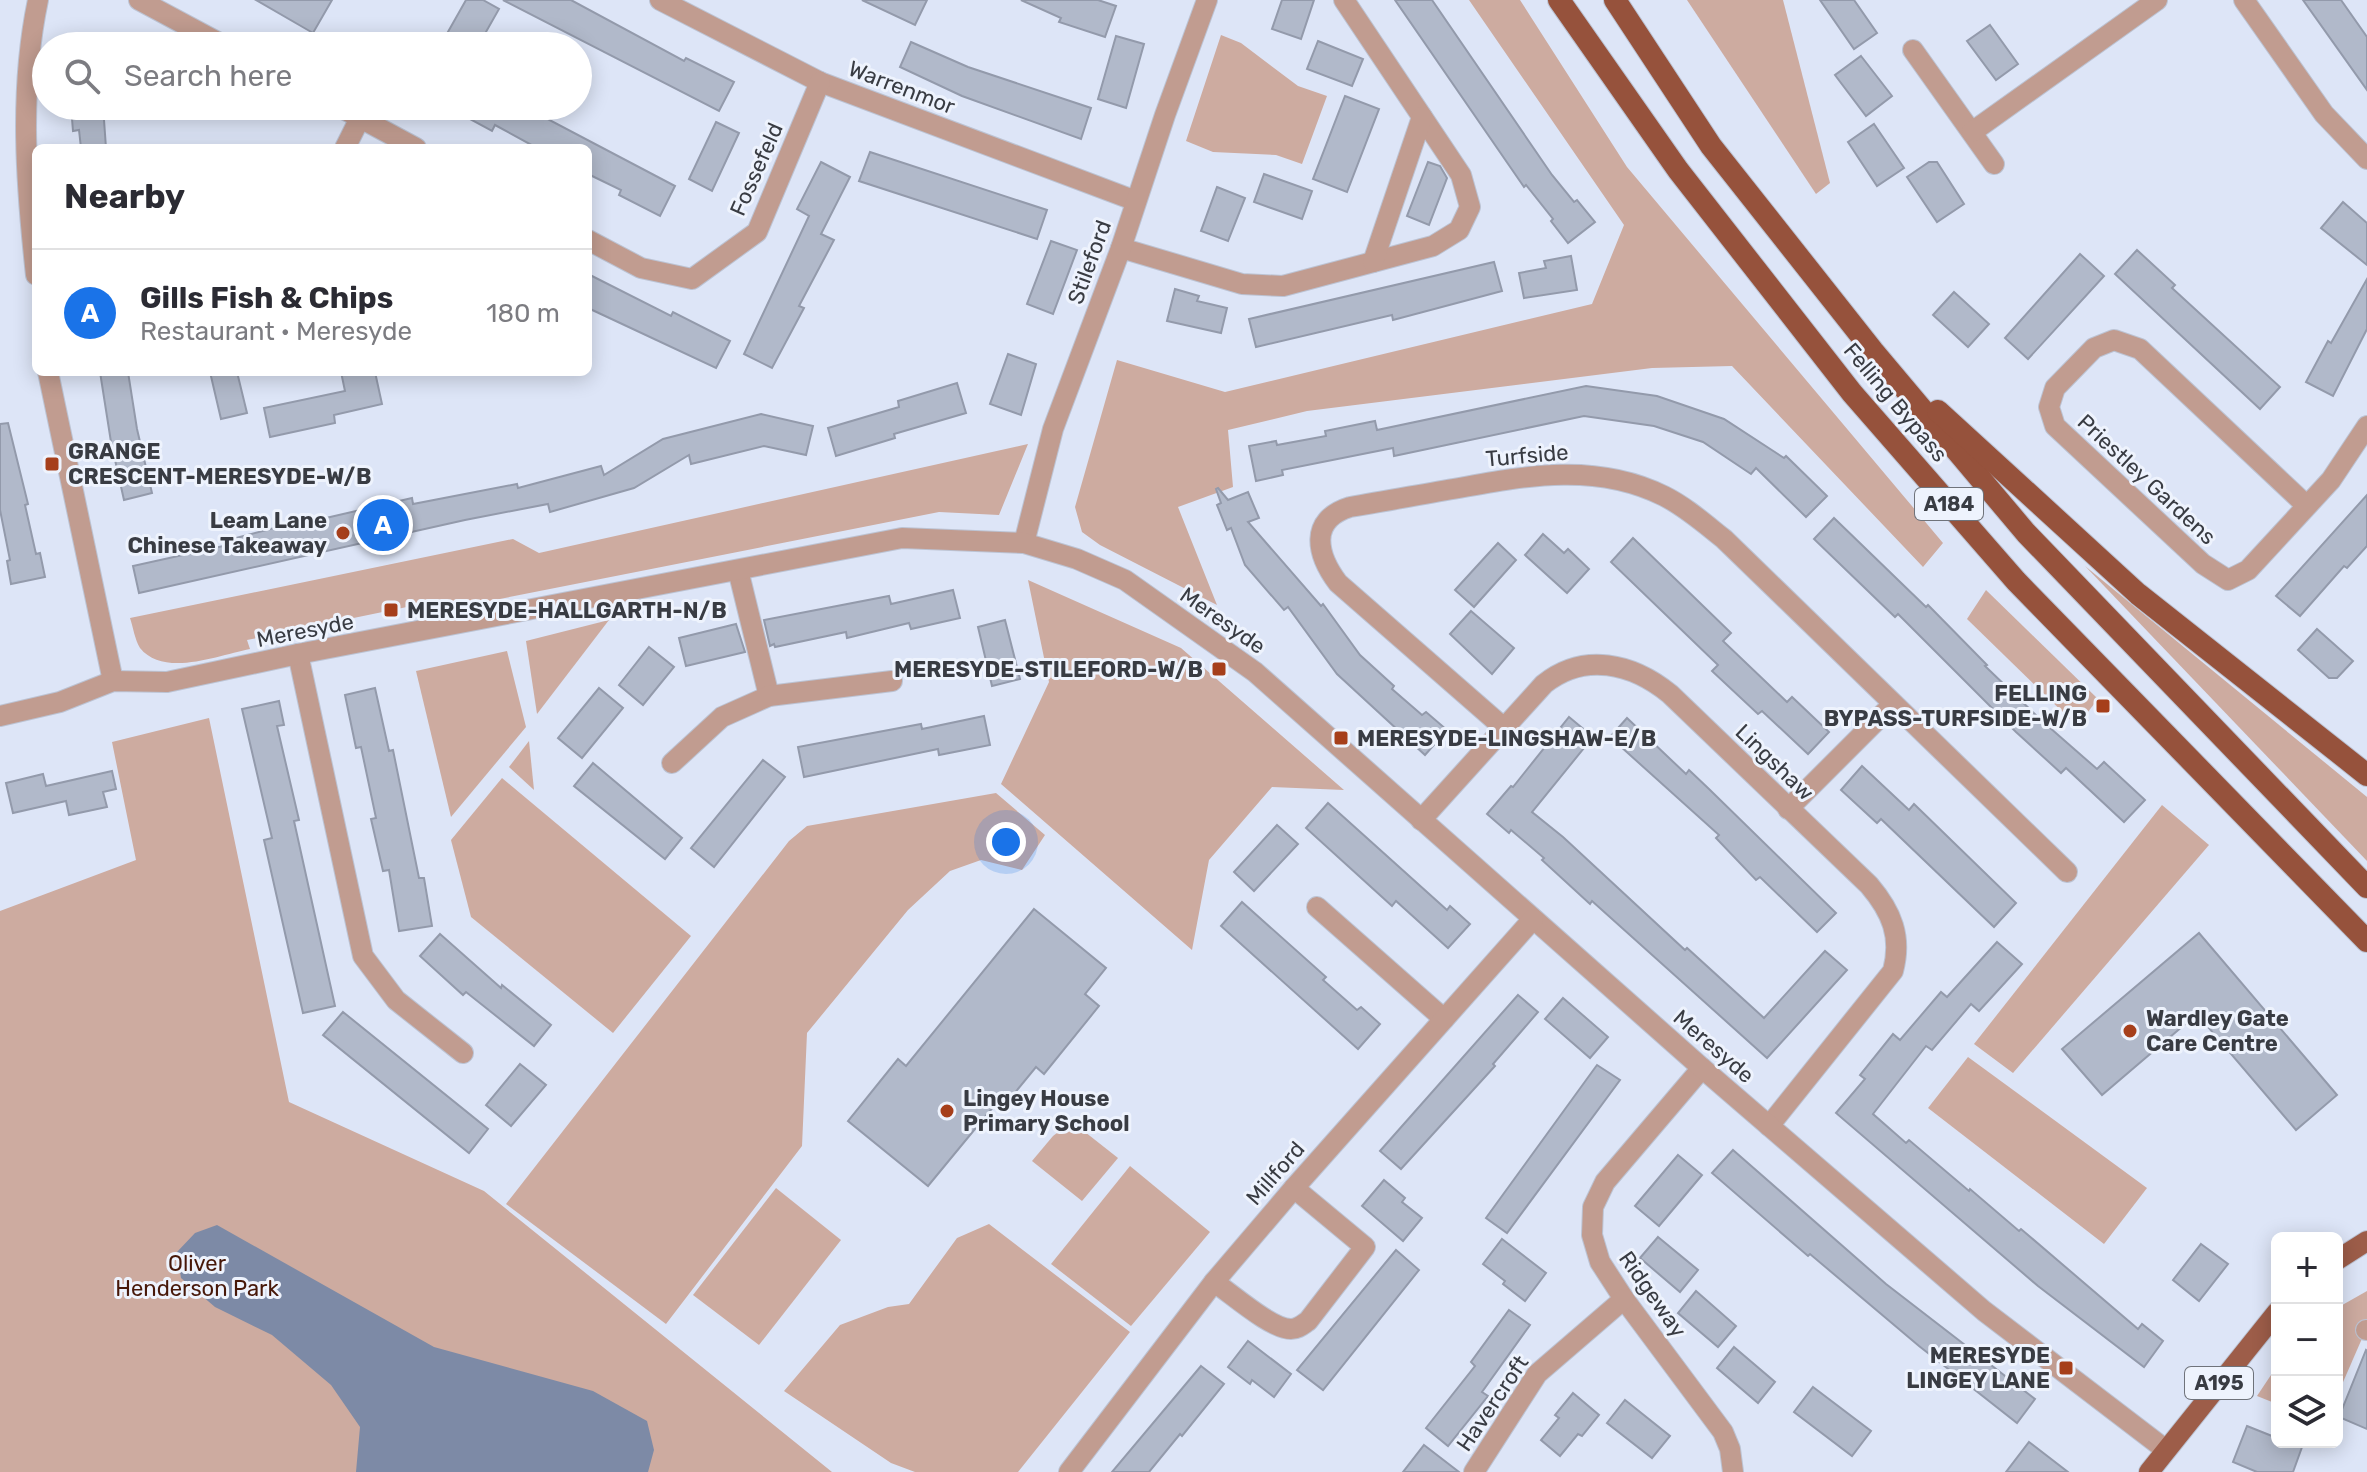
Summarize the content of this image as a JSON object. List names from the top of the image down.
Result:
{
  "streets": {
    "highway": ["Felling Bypass", "A184"],
    "main road": ["A195"],
    "street": [
      "Warrenmor",
      "Fossefeld",
      "Stileford",
      "Turfside",
      "Priestley Gardens",
      "Meresyde",
      "Lingshaw",
      "Millford",
      "Ridgeway",
      "Havercroft"
    ]
  },
  "crossings": [
    ["Warrenmor", "Fossefeld"],
    ["Warrenmor", "Stileford"],
    ["Stileford", "Meresyde"],
    ["Turfside", "Lingshaw"],
    ["Meresyde", "Lingshaw"],
    ["Meresyde", "Millford"],
    ["Meresyde", "Ridgeway"],
    ["Meresyde", "A195"],
    ["Ridgeway", "Havercroft"]
  ],
  "parks": ["Oliver Henderson Park"],
  "places": {
    "transit": [
      "GRANGE CRESCENT-MERESYDE-W/B",
      "MERESYDE-HALLGARTH-N/B",
      "MERESYDE-STILEFORD-W/B",
      "FELLING BYPASS-TURFSIDE-W/B",
      "MERESYDE-LINGSHAW-E/B",
      "MERESYDE LINGEY LANE"
    ],
    "other": ["Leam Lane Chinese Takeaway", "Wardley Gate Care Centre", "Lingey House Primary School"]
  },
  "page": {
    "search": "Search here",
    "heading": "Nearby",
    "list": [
      {
        "mark": "A",
        "name": "Gills Fish & Chips",
        "note": "Restaurant · Meresyde",
        "value": "180 m"
      }
    ],
    "pins": "A",
    "map_buttons": ["+", "−"]
  }
}
